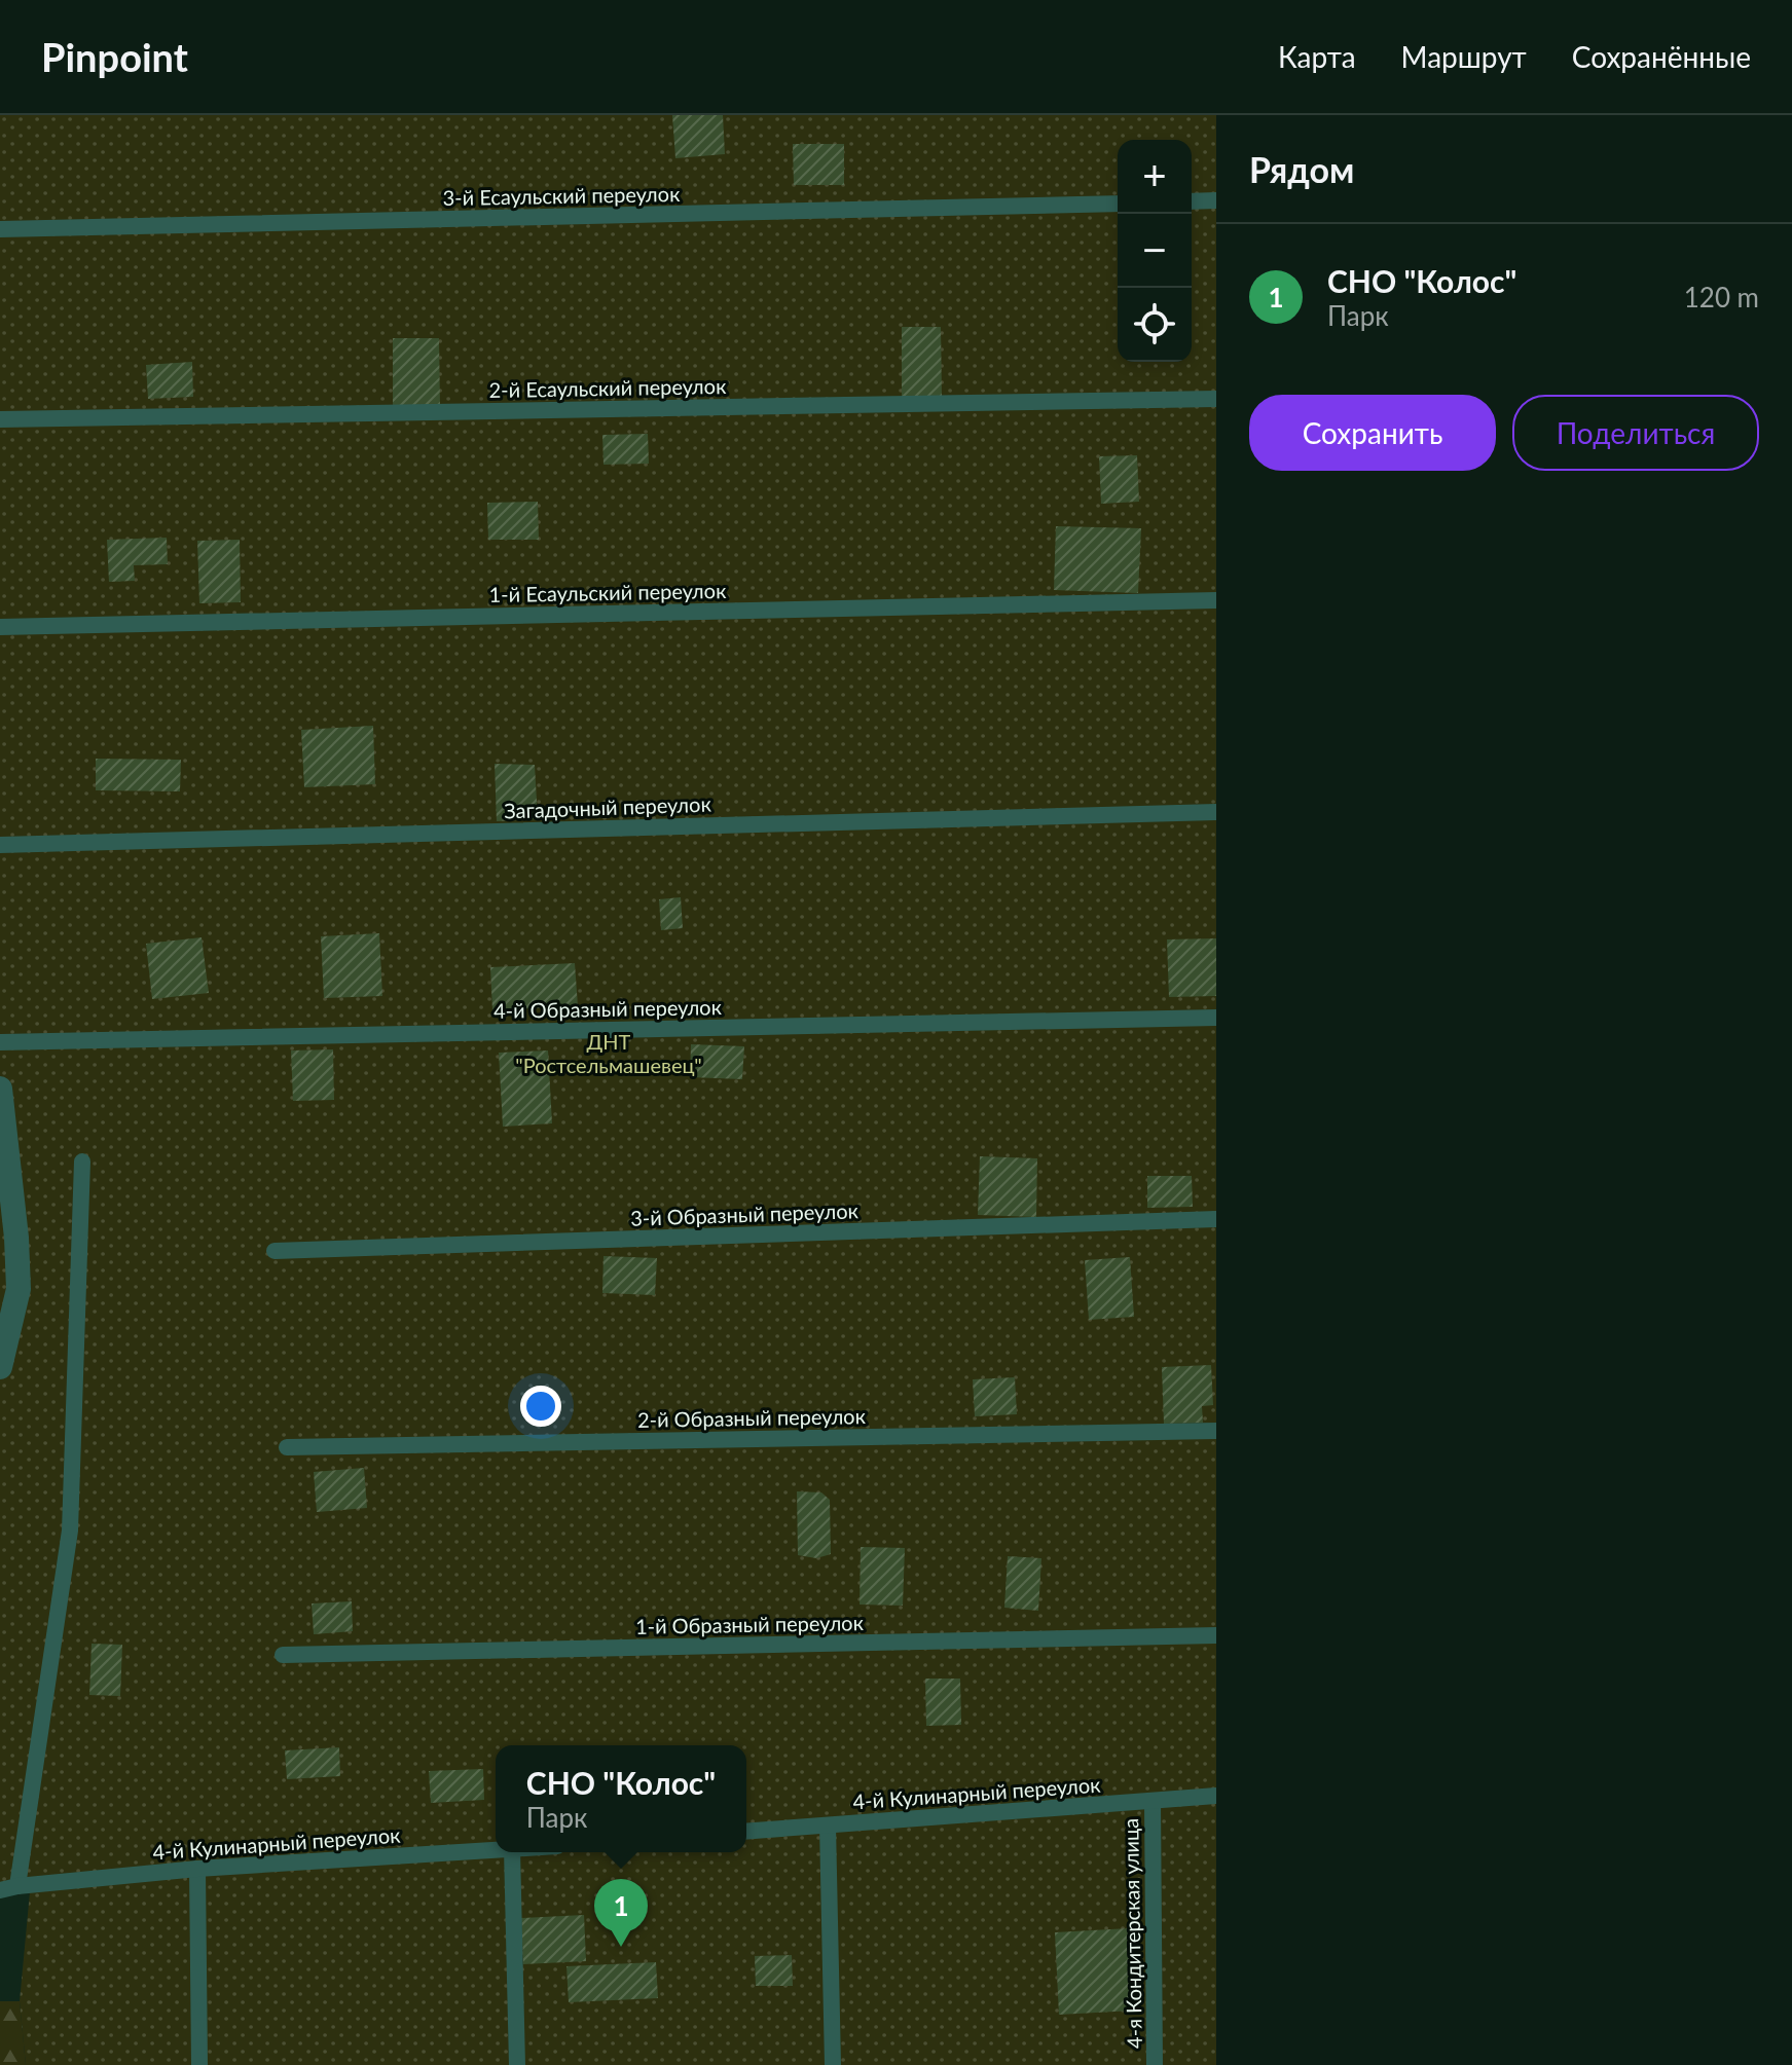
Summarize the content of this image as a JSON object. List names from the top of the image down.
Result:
{
  "streets": {
    "lane": [
      "3-й Есаульский переулок",
      "2-й Есаульский переулок",
      "1-й Есаульский переулок",
      "Загадочный переулок",
      "4-й Образный переулок",
      "3-й Образный переулок",
      "2-й Образный переулок",
      "1-й Образный переулок",
      "4-й Кулинарный переулок",
      "4-я Кондитерская улица"
    ]
  },
  "crossings": [
    ["4-й Кулинарный переулок", "4-я Кондитерская улица"]
  ],
  "parks": ["ДНТ \"Ростсельмашевец\""],
  "page": {
    "header": "Pinpoint",
    "nav": ["Карта", "Маршрут", "Сохранённые"],
    "heading": "Рядом",
    "map_buttons": ["+", "−"],
    "list": [
      {
        "mark": "1",
        "name": "СНО \"Колос\"",
        "note": "Парк",
        "value": "120 m"
      }
    ],
    "buttons": ["Сохранить", "Поделиться"],
    "popup": ["СНО \"Колос\"", "Парк"],
    "pins": "1"
  }
}
